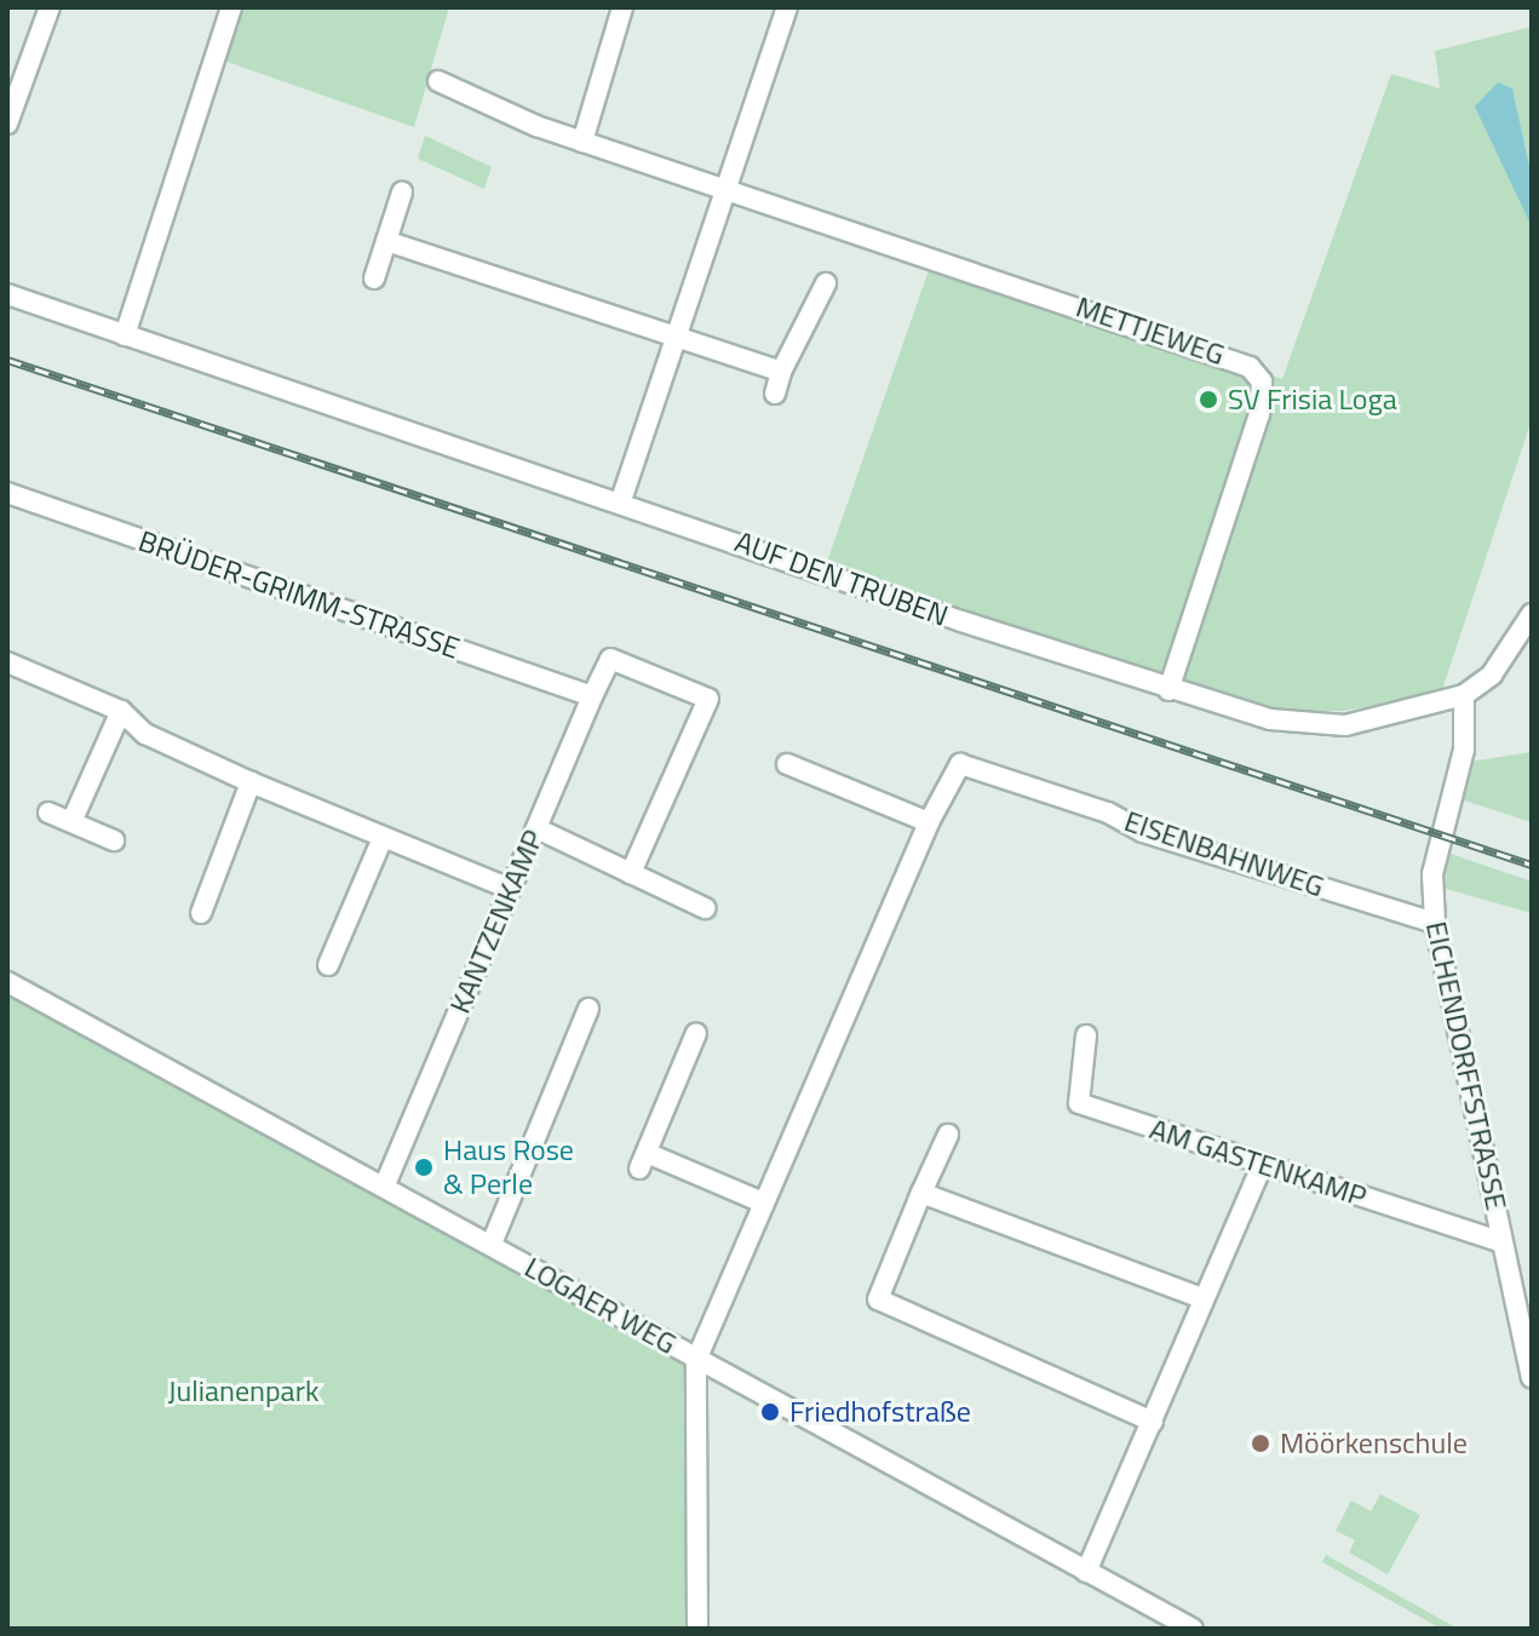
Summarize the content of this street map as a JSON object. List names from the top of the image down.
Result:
{
  "streets": {
    "street": [
      "METTJEWEG",
      "AUF DEN TRUBEN",
      "BRÜDER-GRIMM-STRASSE",
      "EISENBAHNWEG",
      "KANTZENKAMP",
      "EICHENDORFFSTRASSE",
      "AM GASTENKAMP",
      "LOGAER WEG"
    ]
  },
  "crossings": [
    ["METTJEWEG", "AUF DEN TRUBEN"],
    ["AUF DEN TRUBEN", "EICHENDORFFSTRASSE"],
    ["BRÜDER-GRIMM-STRASSE", "KANTZENKAMP"],
    ["EISENBAHNWEG", "EICHENDORFFSTRASSE"],
    ["KANTZENKAMP", "LOGAER WEG"],
    ["EICHENDORFFSTRASSE", "AM GASTENKAMP"]
  ],
  "parks": ["Julianenpark"],
  "places": [
    "SV Frisia Loga",
    "Haus Rose & Perle",
    "Friedhofstraße",
    "Möörkenschule"
  ]
}
